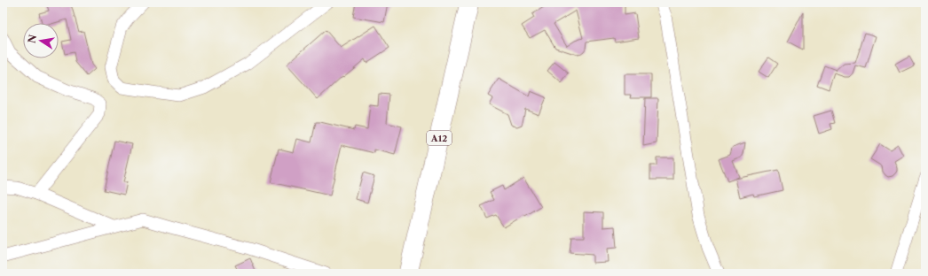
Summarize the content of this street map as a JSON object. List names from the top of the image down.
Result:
{
  "streets": {
    "main road": ["A12"]
  },
  "north": "left"
}
